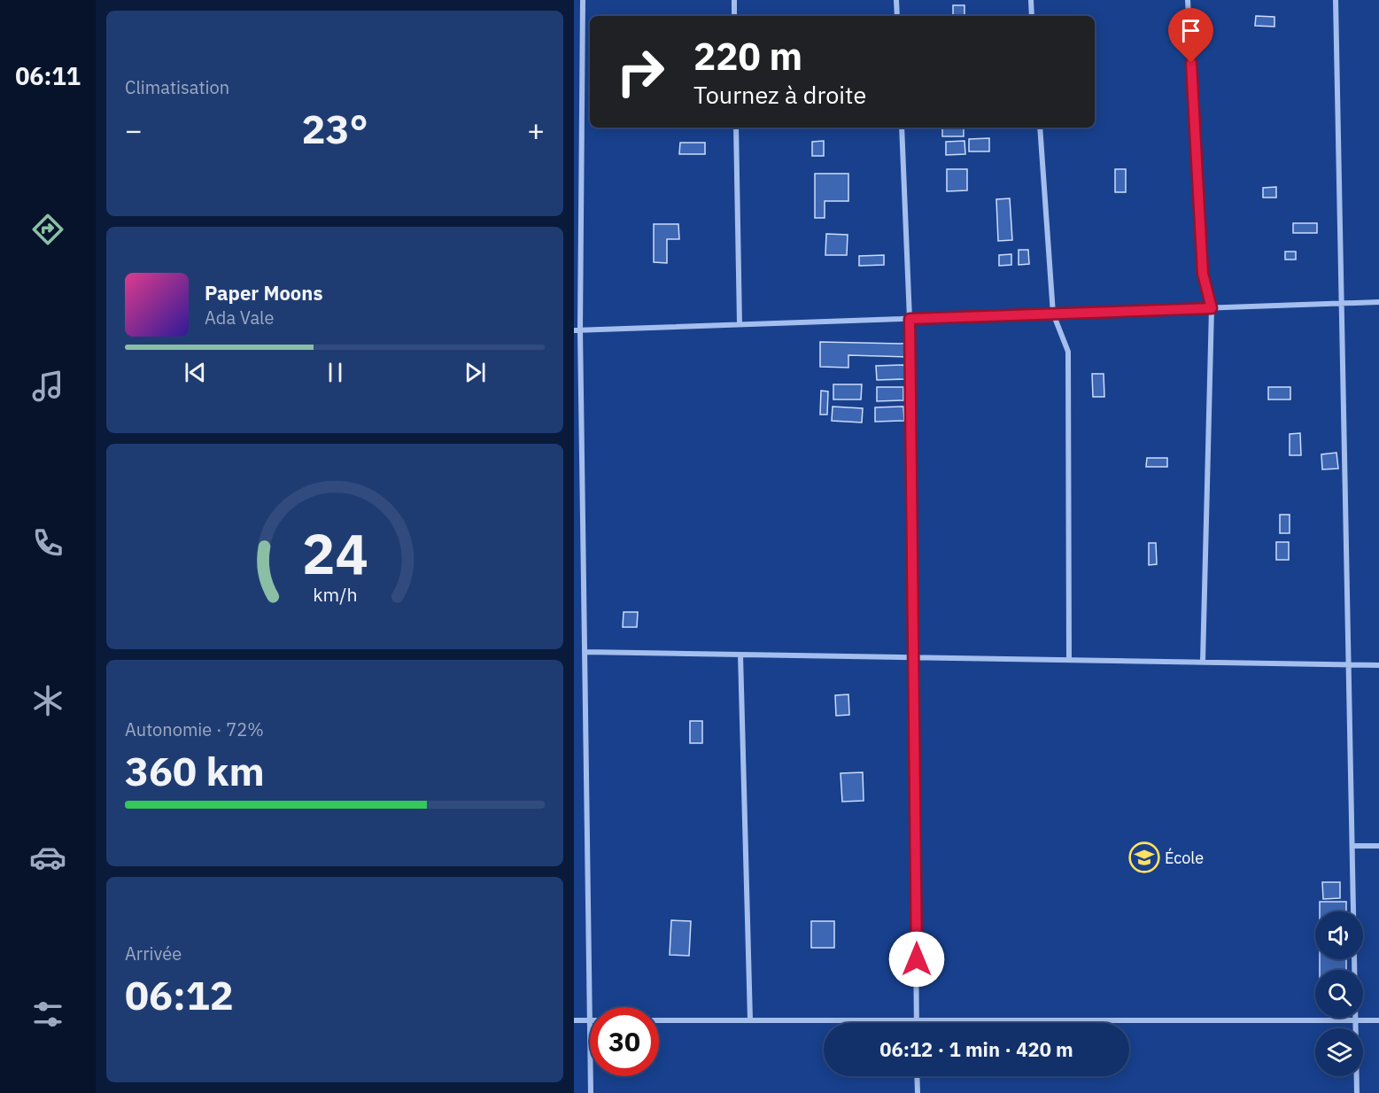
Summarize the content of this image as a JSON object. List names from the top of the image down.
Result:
{
  "places": {
    "school or university": ["École"]
  },
  "page": {
    "tabs": "06:11",
    "tile": [
      "Climatisation",
      ["Autonomie · 72%", "360 km"],
      ["Arrivée", "06:12"]
    ],
    "turn": ["220 m", "Tournez à droite"],
    "heat": ["−", "23°", "+"],
    "song": ["Paper Moons", "Ada Vale"],
    "limit": "30",
    "trip": "06:12 · 1 min · 420 m",
    "gauge": ["24", "km/h"]
  }
}
